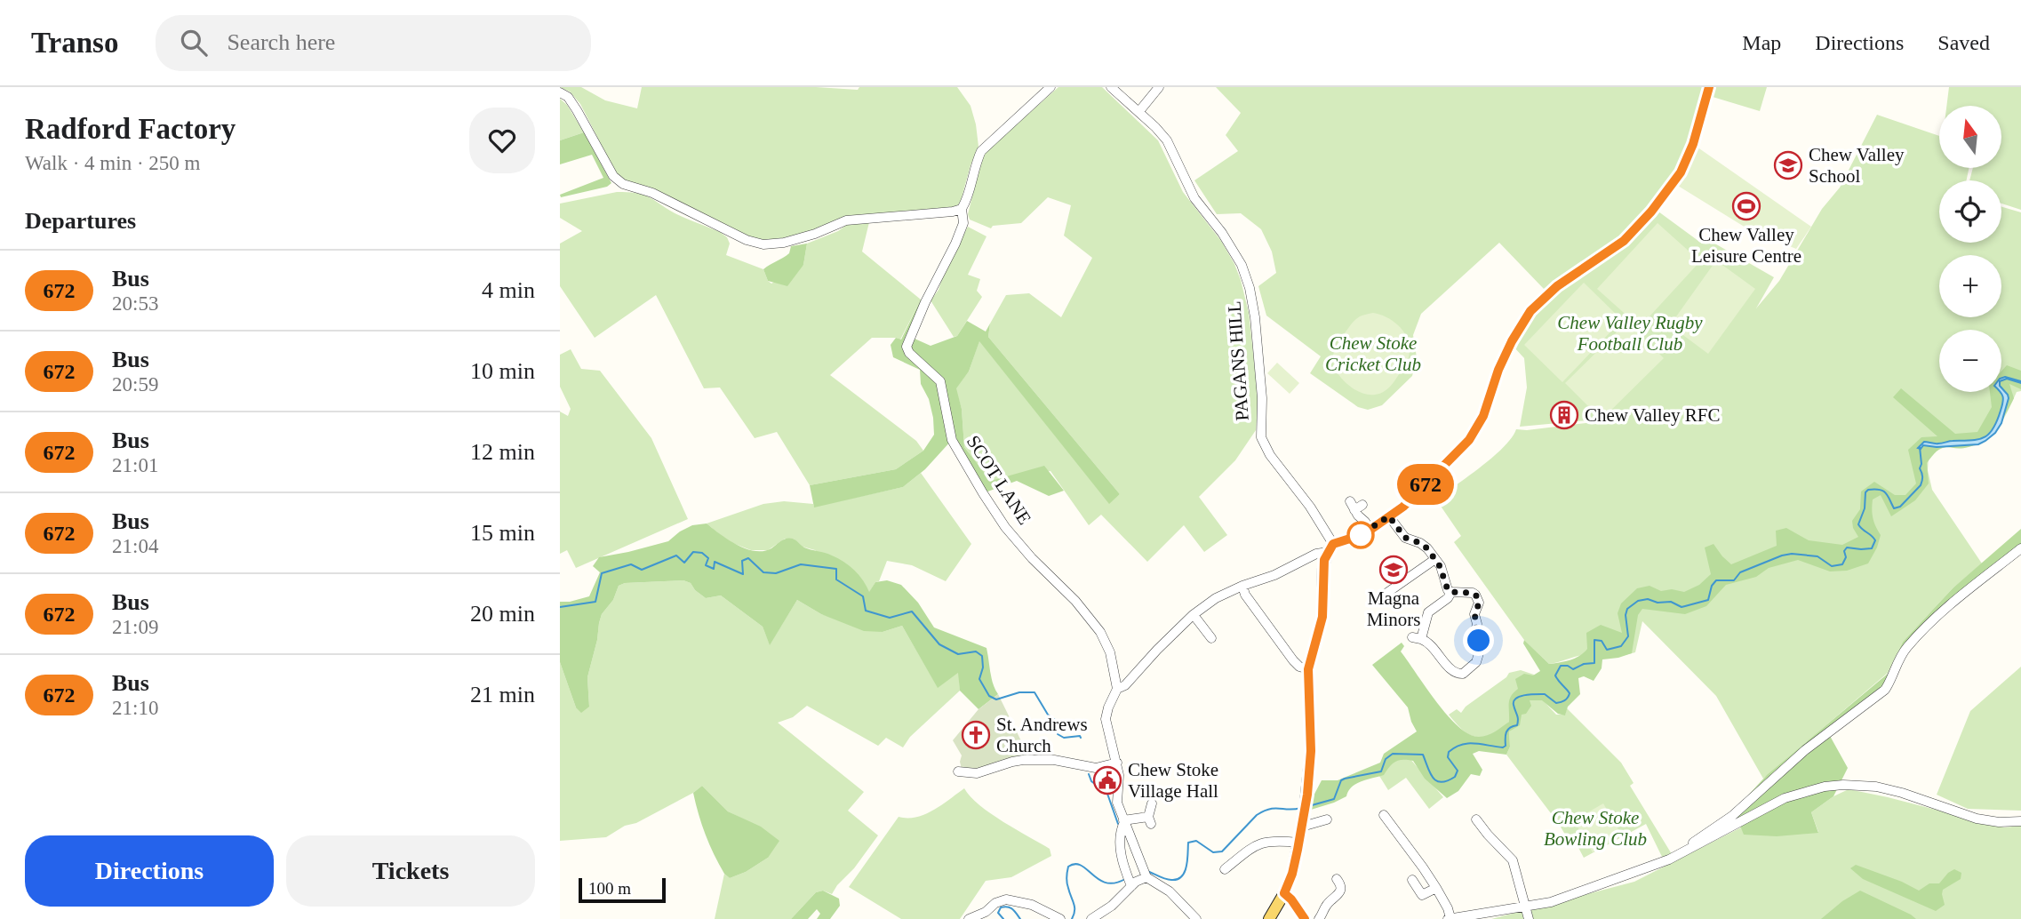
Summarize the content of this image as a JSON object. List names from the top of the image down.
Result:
{
  "streets": {
    "street": ["PAGANS HILL", "SCOT LANE"]
  },
  "parks": ["Chew Valley Rugby Football Club", "Chew Stoke Cricket Club", "Chew Stoke Bowling Club"],
  "places": {
    "school or university": ["Chew Valley School", "Magna Minors"],
    "sports": ["Chew Valley Leisure Centre"],
    "building": ["Chew Valley RFC"],
    "church": ["St. Andrews Church"],
    "public building": ["Chew Stoke Village Hall"]
  },
  "lines": ["bus line 672"],
  "scale_bar": "100 m",
  "north": "top",
  "page": {
    "header": "Transo",
    "search": "Search here",
    "nav": ["Map", "Directions", "Saved"],
    "heading": [
      ["Radford Factory", "Walk · 4 min · 250 m"],
      "Departures"
    ],
    "on_map": "672",
    "map_buttons": ["+", "−"],
    "list": [
      {
        "mark": "672",
        "name": "Bus",
        "note": "20:53",
        "value": "4 min"
      },
      {
        "mark": "672",
        "name": "Bus",
        "note": "20:59",
        "value": "10 min"
      },
      {
        "mark": "672",
        "name": "Bus",
        "note": "21:01",
        "value": "12 min"
      },
      {
        "mark": "672",
        "name": "Bus",
        "note": "21:04",
        "value": "15 min"
      },
      {
        "mark": "672",
        "name": "Bus",
        "note": "21:09",
        "value": "20 min"
      },
      {
        "mark": "672",
        "name": "Bus",
        "note": "21:10",
        "value": "21 min"
      }
    ],
    "buttons": ["Directions", "Tickets"],
    "scale": "100 m"
  }
}
